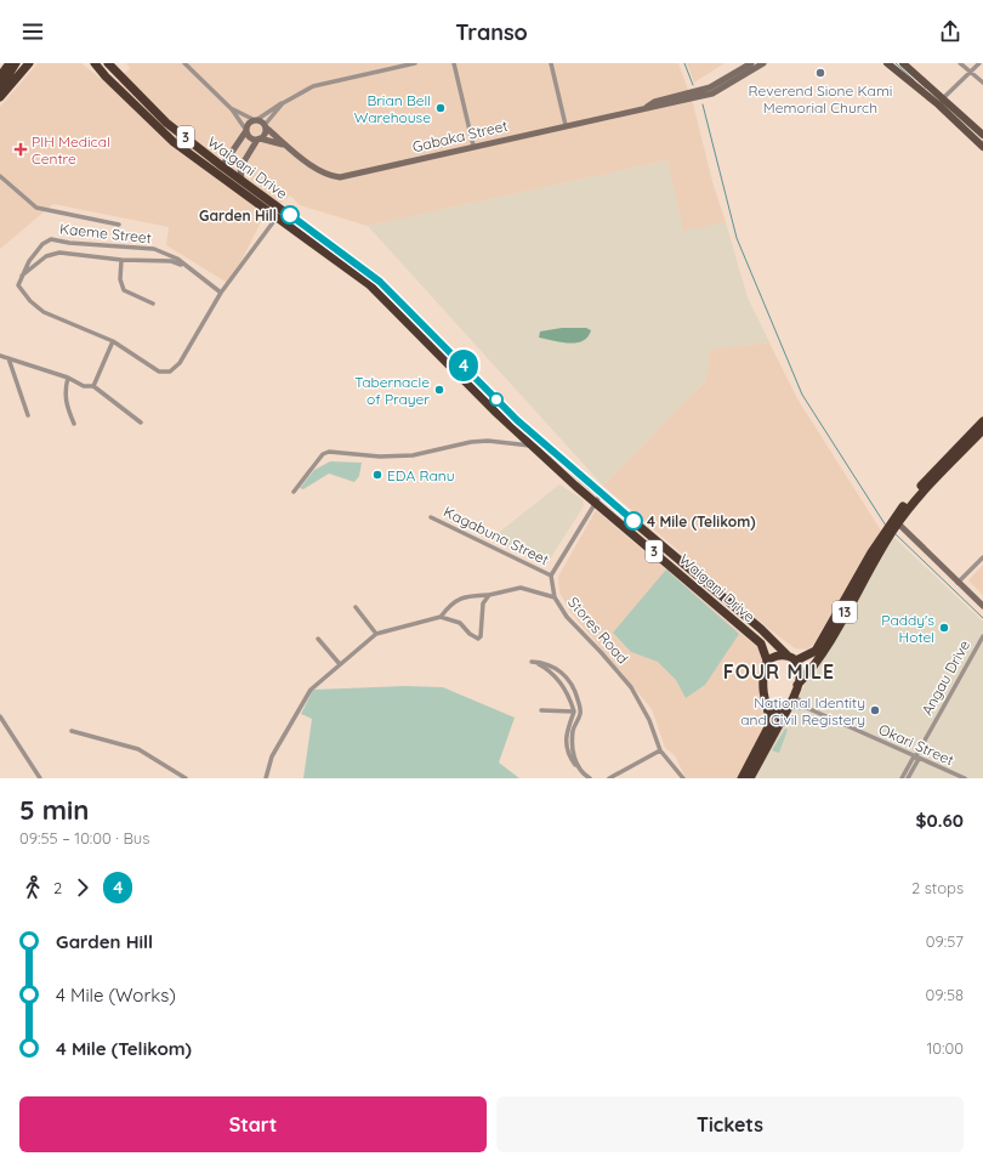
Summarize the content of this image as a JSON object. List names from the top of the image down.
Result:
{
  "streets": {
    "highway": ["3", "Waigani Drive", "13"],
    "street": [
      "Gabaka Street",
      "Kaeme Street",
      "Kagabuna Street",
      "Stores Road",
      "Angau Drive",
      "Okari Street"
    ]
  },
  "crossings": [
    ["Waigani Drive", "13"],
    ["Kagabuna Street", "Stores Road"],
    ["13", "Okari Street"],
    ["Angau Drive", "Okari Street"]
  ],
  "districts": ["FOUR MILE"],
  "places": {
    "other": [
      "Reverend Sione Kami Memorial Church",
      "Brian Bell Warehouse",
      "Garden Hill",
      "Tabernacle of Prayer",
      "EDA Ranu",
      "4 Mile (Telikom)",
      "Paddy's Hotel",
      "National Identity and Civil Registery"
    ],
    "health": ["PIH Medical Centre"]
  },
  "lines": ["bus line 4"],
  "page": {
    "header": "Transo",
    "on_map": "4",
    "heading": ["5 min", "09:55 – 10:00 · Bus", "$0.60"],
    "legs": ["2", "4", "2 stops"],
    "list": [
      {
        "name": "Garden Hill",
        "value": "09:57"
      },
      {
        "name": "4 Mile (Works)",
        "value": "09:58"
      },
      {
        "name": "4 Mile (Telikom)",
        "value": "10:00"
      }
    ],
    "buttons": ["Start", "Tickets"]
  }
}
